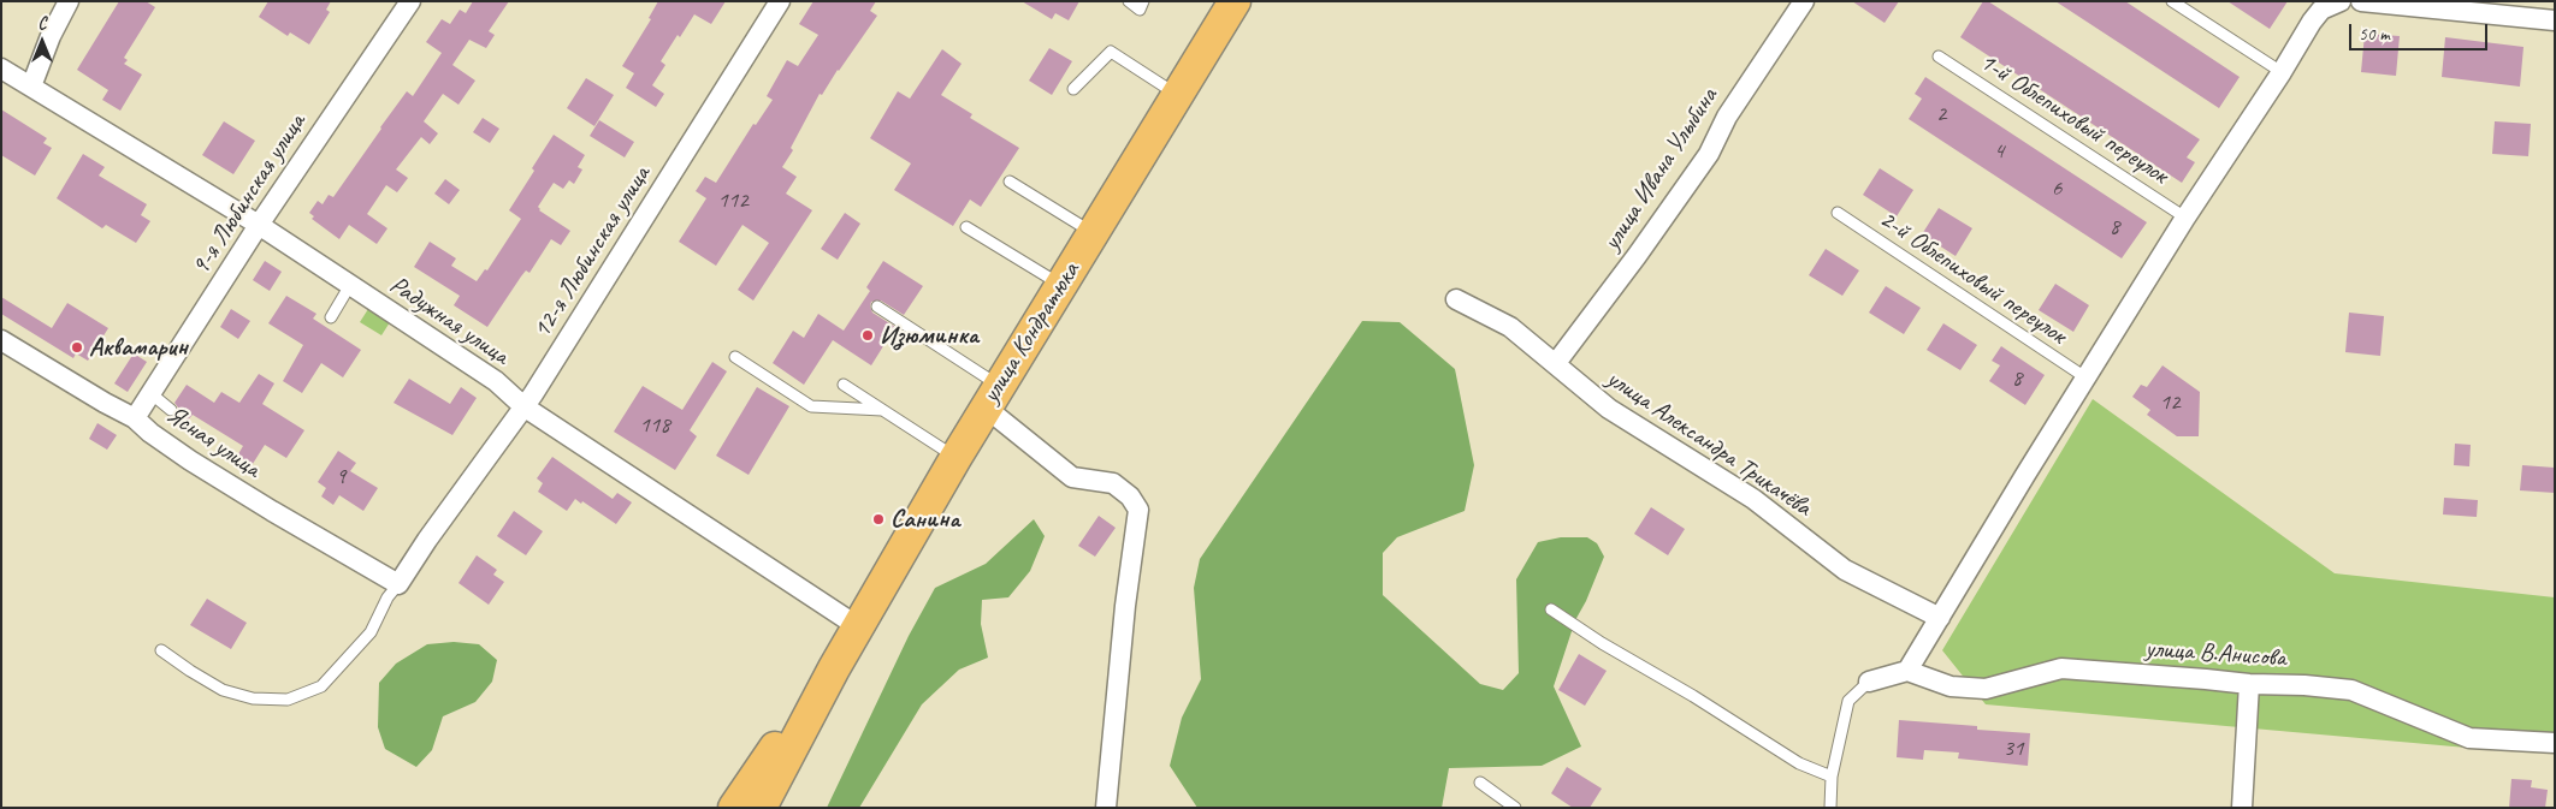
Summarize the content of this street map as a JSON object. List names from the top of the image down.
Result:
{
  "streets": {
    "main road": ["улица Кондратюка"],
    "street": [
      "улица Ивана Улыбина",
      "9-я Любинская улица",
      "12-я Любинская улица",
      "Радужная улица",
      "Ясная улица",
      "улица Александра Трикачёва",
      "улица В.Анисова"
    ],
    "lane": ["1-й Облепиховый переулок", "2-й Облепиховый переулок"]
  },
  "crossings": [
    ["улица Ивана Улыбина", "улица Александра Трикачёва"],
    ["9-я Любинская улица", "Радужная улица"],
    ["9-я Любинская улица", "Ясная улица"],
    ["12-я Любинская улица", "Радужная улица"],
    ["12-я Любинская улица", "Ясная улица"],
    ["Радужная улица", "улица Кондратюка"]
  ],
  "places": ["Изюминка", "Аквамарин", "Санина"],
  "house_numbers": [
    "2",
    "4",
    "6",
    "112",
    "8",
    "8",
    "12",
    "118",
    "9",
    "31"
  ],
  "scale_bar": "50 m",
  "north": "top"
}
